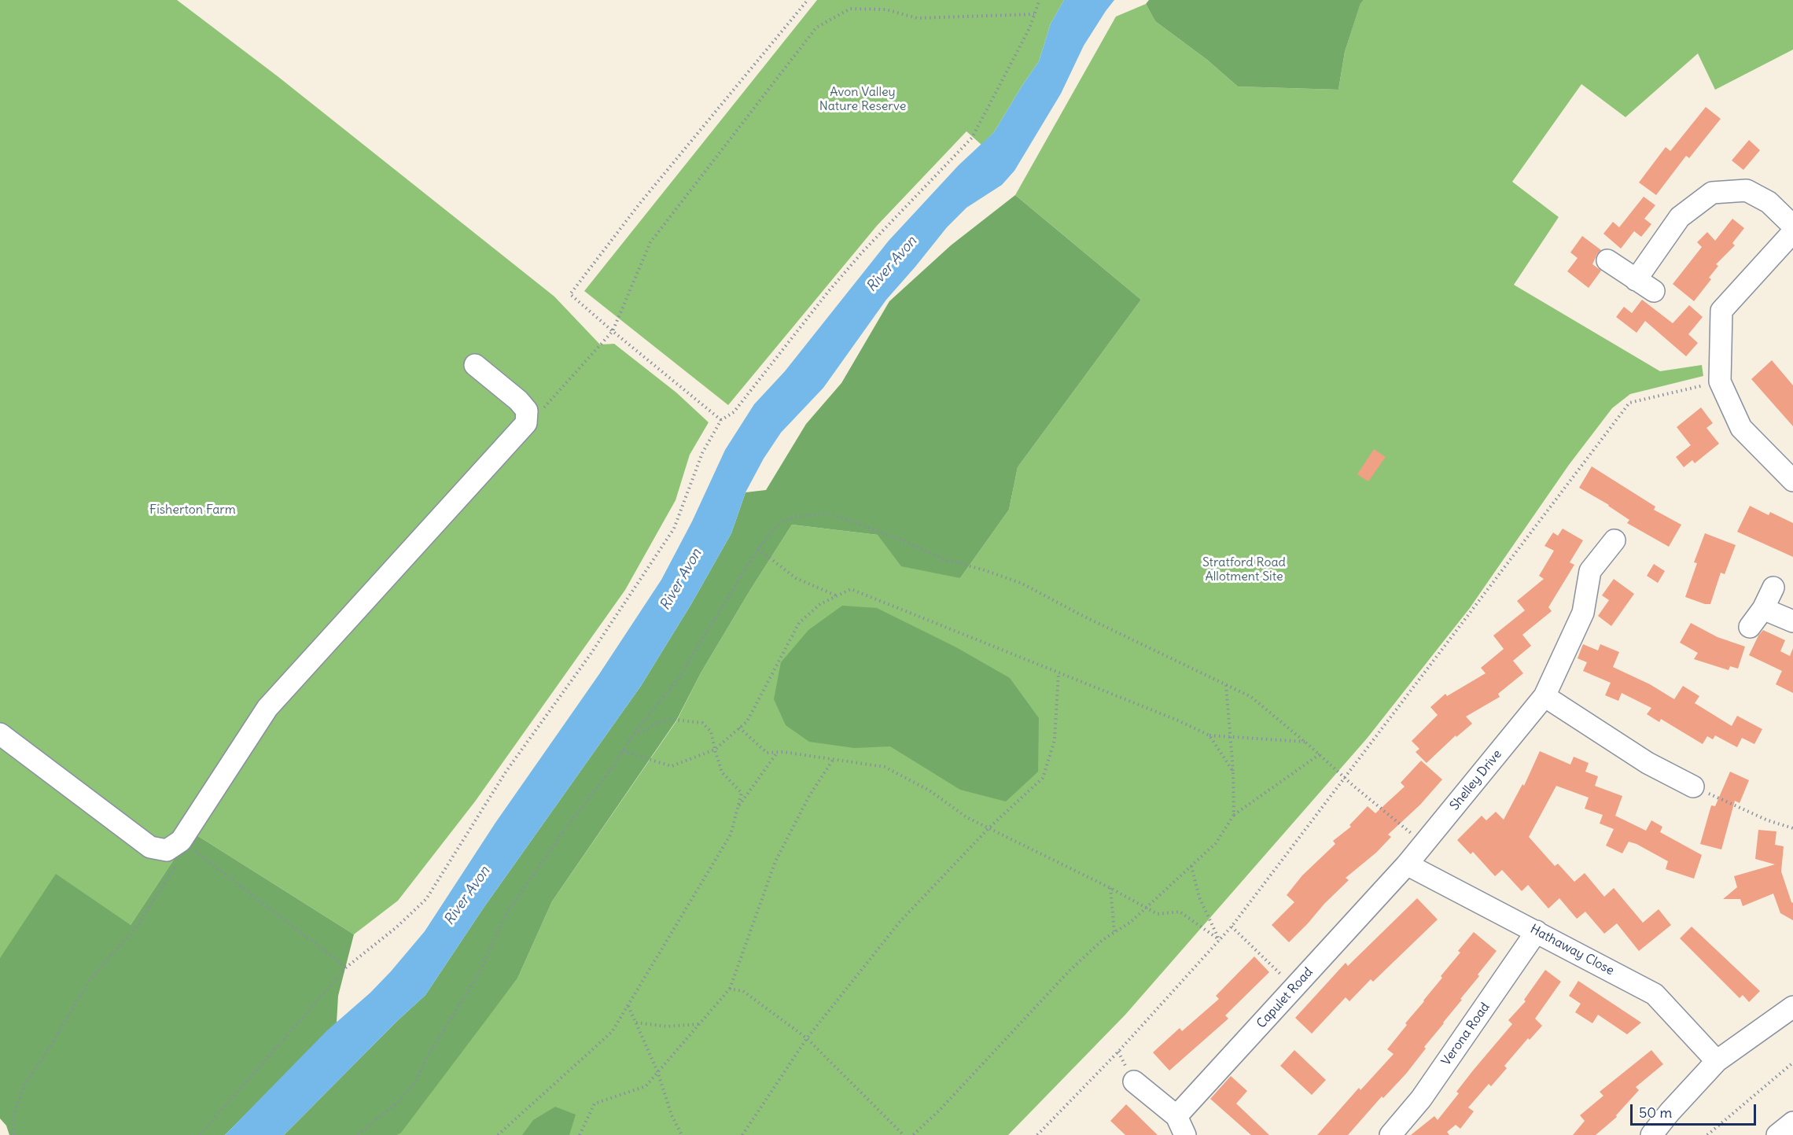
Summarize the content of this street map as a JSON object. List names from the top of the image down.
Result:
{
  "streets": {
    "street": [
      "Shelley Drive",
      "Hathaway Close",
      "Capulet Road",
      "Verona Road"
    ]
  },
  "crossings": [
    ["Shelley Drive", "Hathaway Close"],
    ["Shelley Drive", "Capulet Road"],
    ["Hathaway Close", "Capulet Road"],
    ["Hathaway Close", "Verona Road"]
  ],
  "water": ["River Avon"],
  "parks": ["Avon Valley Nature Reserve", "Fisherton Farm", "Stratford Road Allotment Site"],
  "scale_bar": "50 m"
}
